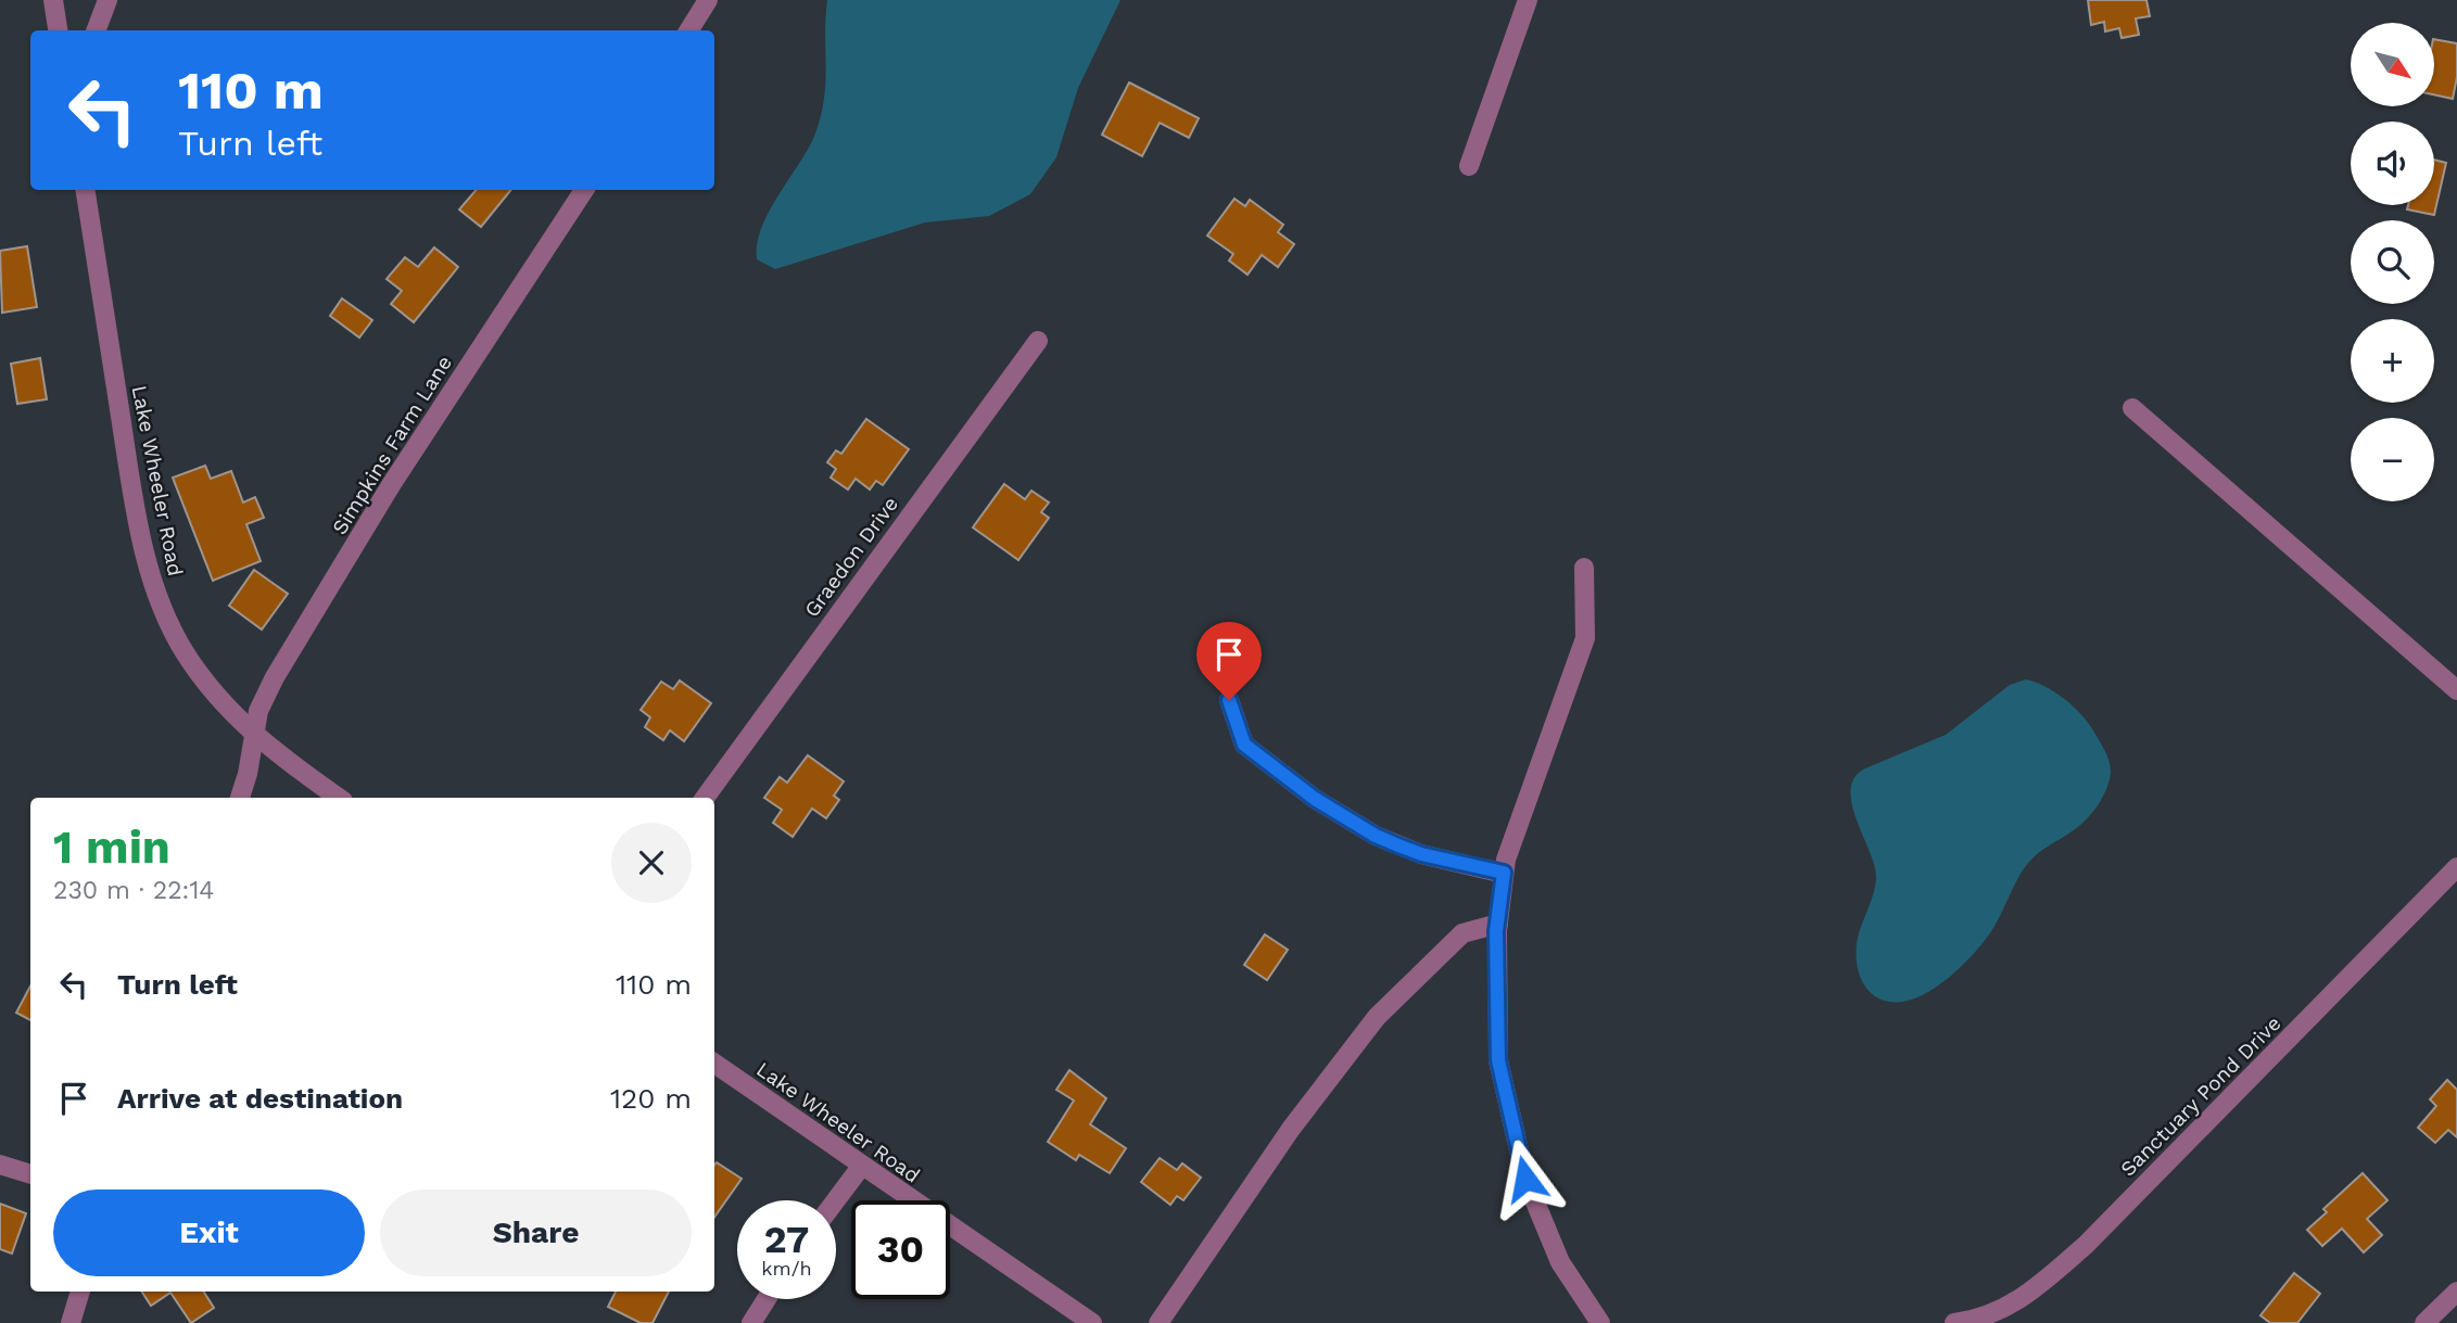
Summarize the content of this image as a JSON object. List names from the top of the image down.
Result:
{
  "streets": {
    "street": [
      "Simpkins Farm Lane",
      "Lake Wheeler Road",
      "Graedon Drive",
      "Sanctuary Pond Drive"
    ]
  },
  "crossings": [
    ["Simpkins Farm Lane", "Lake Wheeler Road"]
  ],
  "north": "bottom right",
  "page": {
    "map_buttons": ["+", "−"],
    "turn": ["110 m", "Turn left"],
    "heading": ["1 min", "230 m · 22:14"],
    "list": [
      {
        "name": "Turn left",
        "value": "110 m"
      },
      {
        "name": "Arrive at destination",
        "value": "120 m"
      }
    ],
    "buttons": ["Exit", "Share"],
    "speed": "27 km/h",
    "limit": "30"
  }
}
